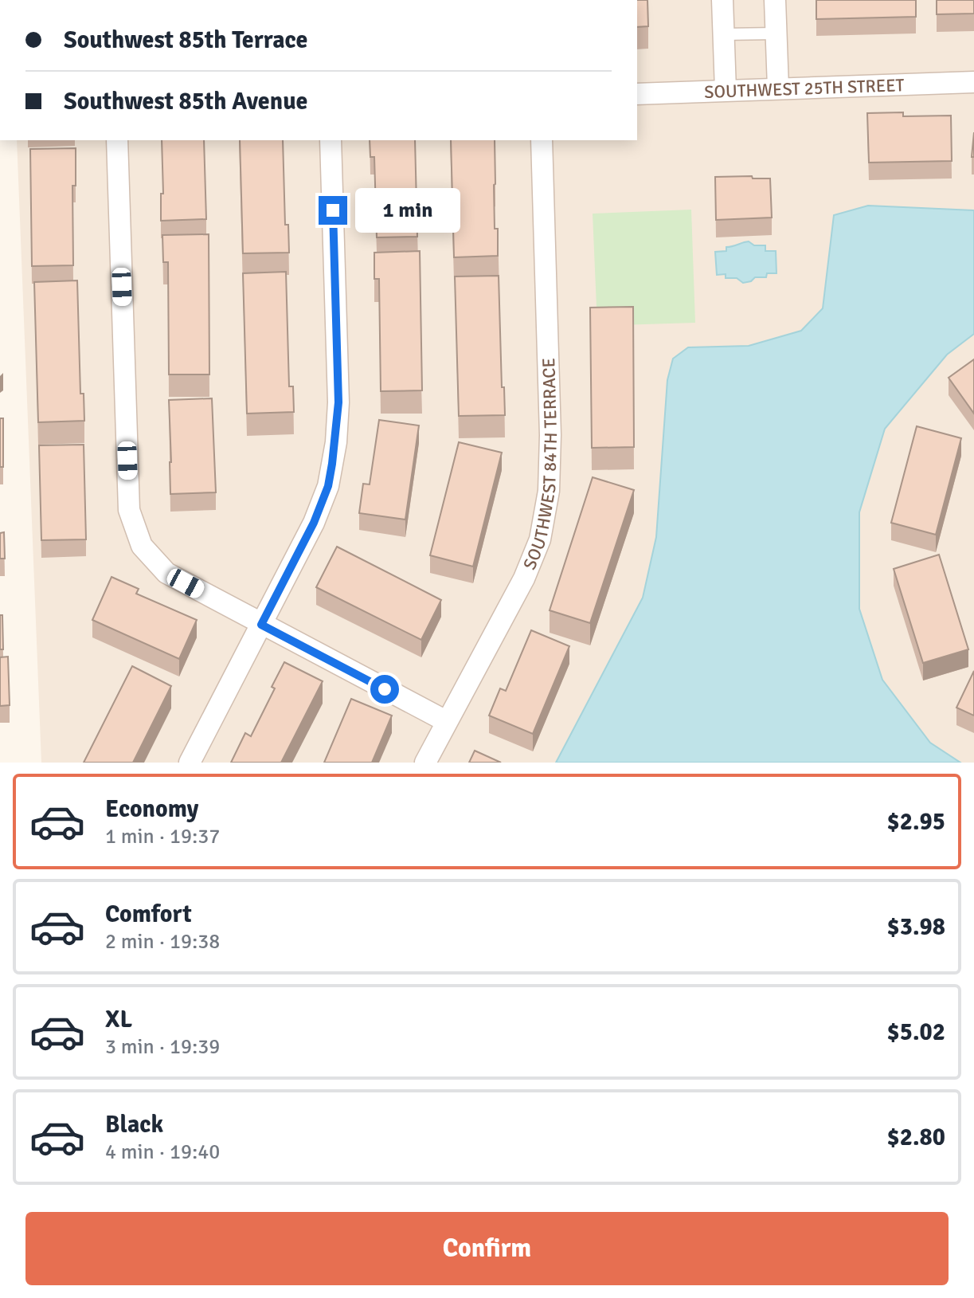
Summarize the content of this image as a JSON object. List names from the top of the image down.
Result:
{
  "streets": {
    "street": ["SOUTHWEST 25TH STREET", "SOUTHWEST 84TH TERRACE"]
  },
  "page": {
    "banner": ["Southwest 85th Terrace", "Southwest 85th Avenue"],
    "bubble": "1 min",
    "list": [
      {
        "name": "Economy",
        "note": "1 min · 19:37",
        "value": "$2.95"
      },
      {
        "name": "Comfort",
        "note": "2 min · 19:38",
        "value": "$3.98"
      },
      {
        "name": "XL",
        "note": "3 min · 19:39",
        "value": "$5.02"
      },
      {
        "name": "Black",
        "note": "4 min · 19:40",
        "value": "$2.80"
      }
    ],
    "buttons": "Confirm"
  }
}
